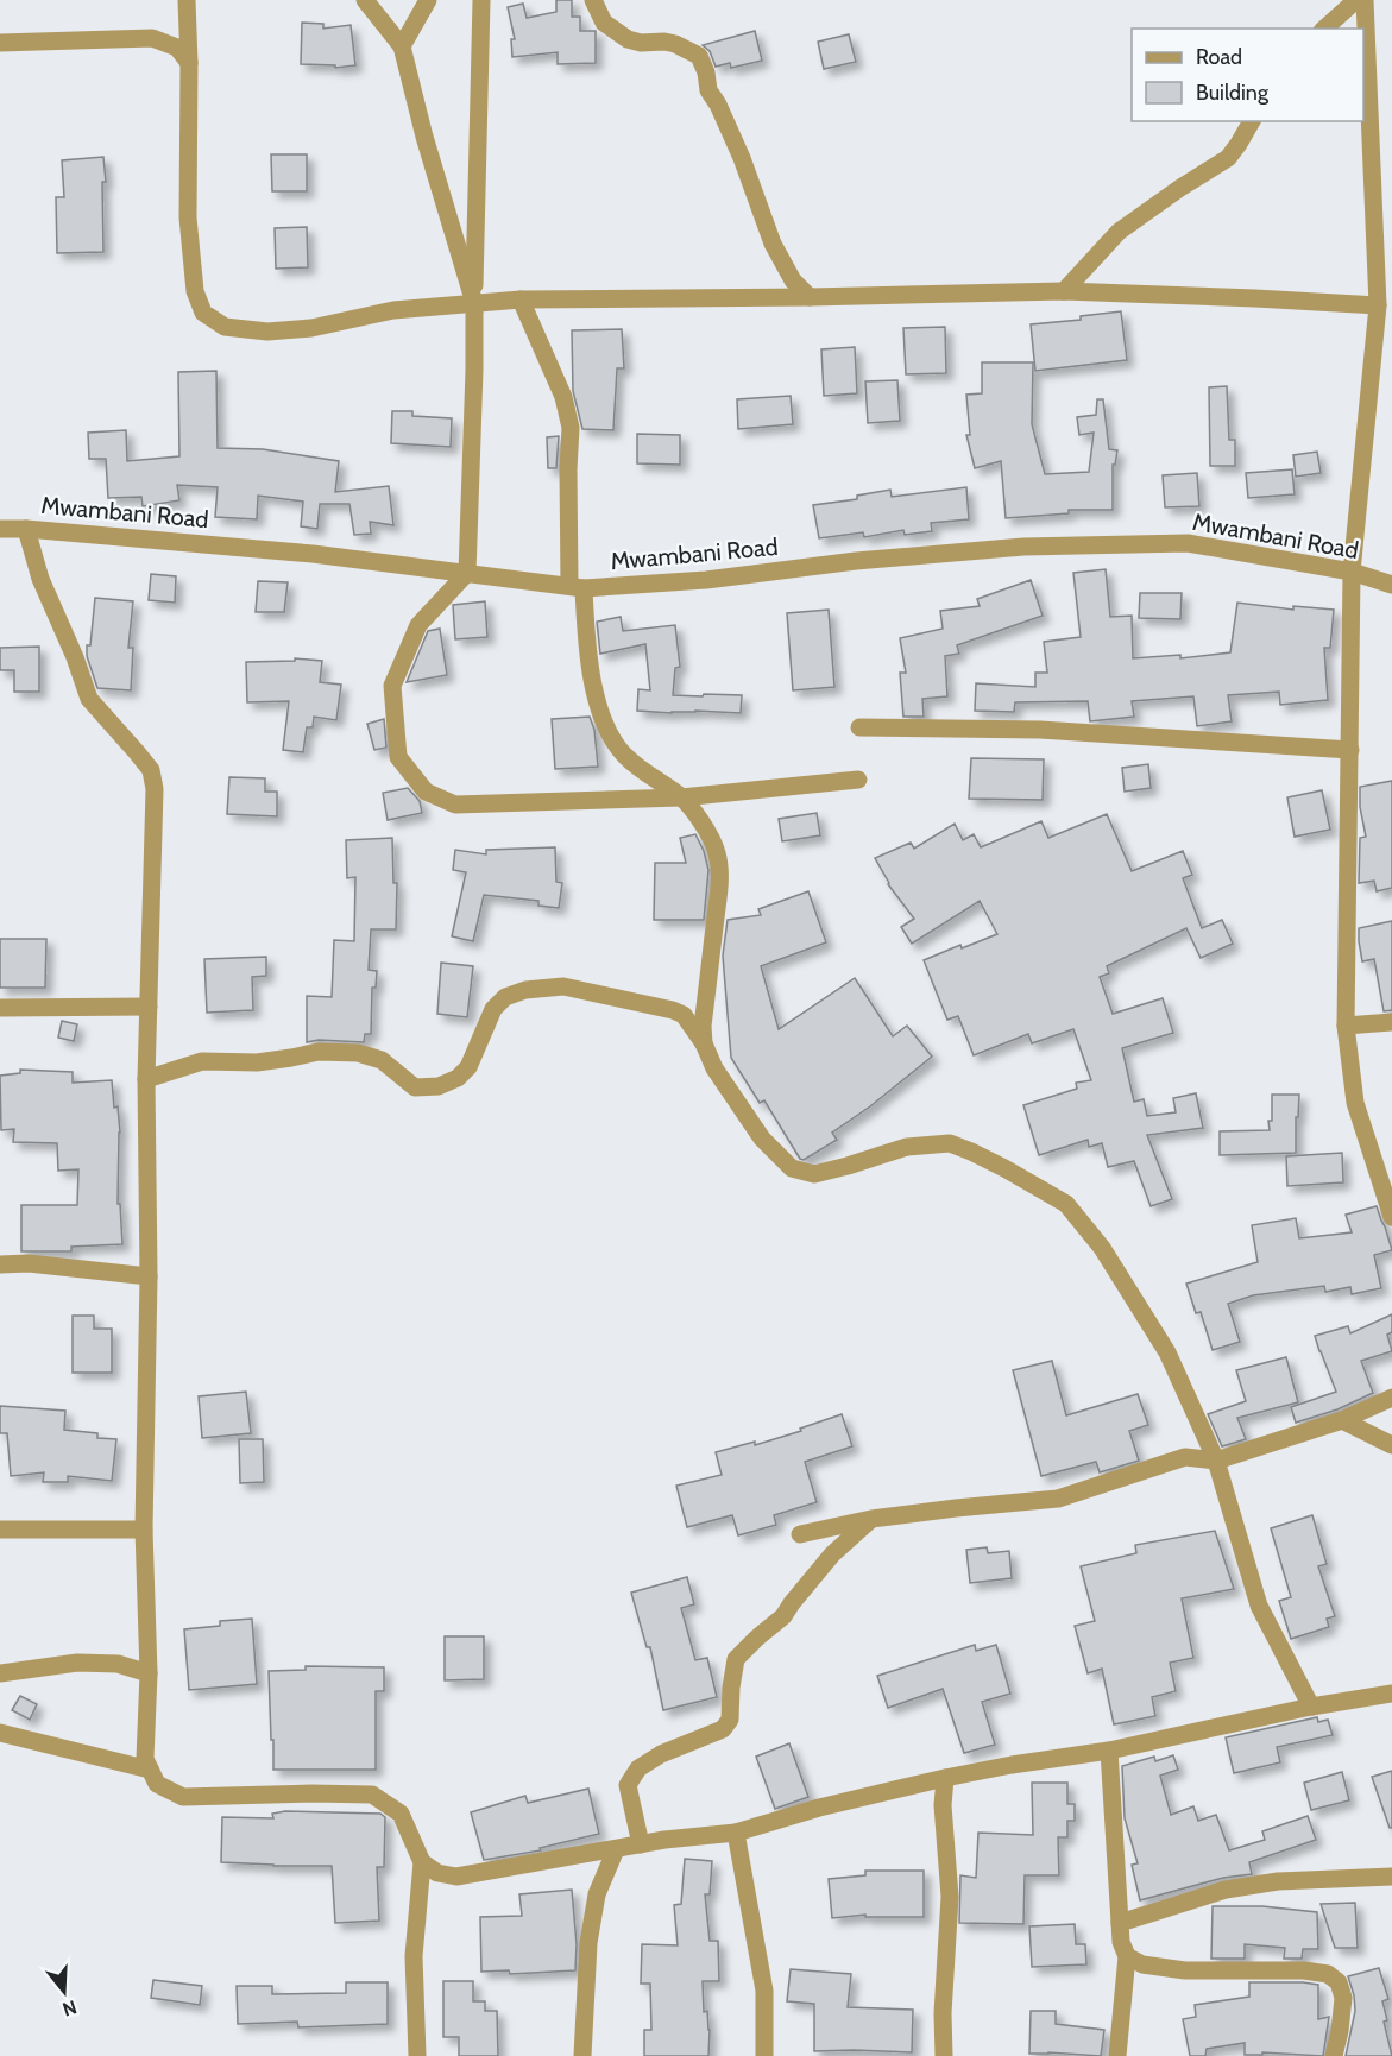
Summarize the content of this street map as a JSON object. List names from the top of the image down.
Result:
{
  "streets": {
    "street": ["Mwambani Road"]
  },
  "legend": ["Road", "Building"],
  "north": "bottom"
}
